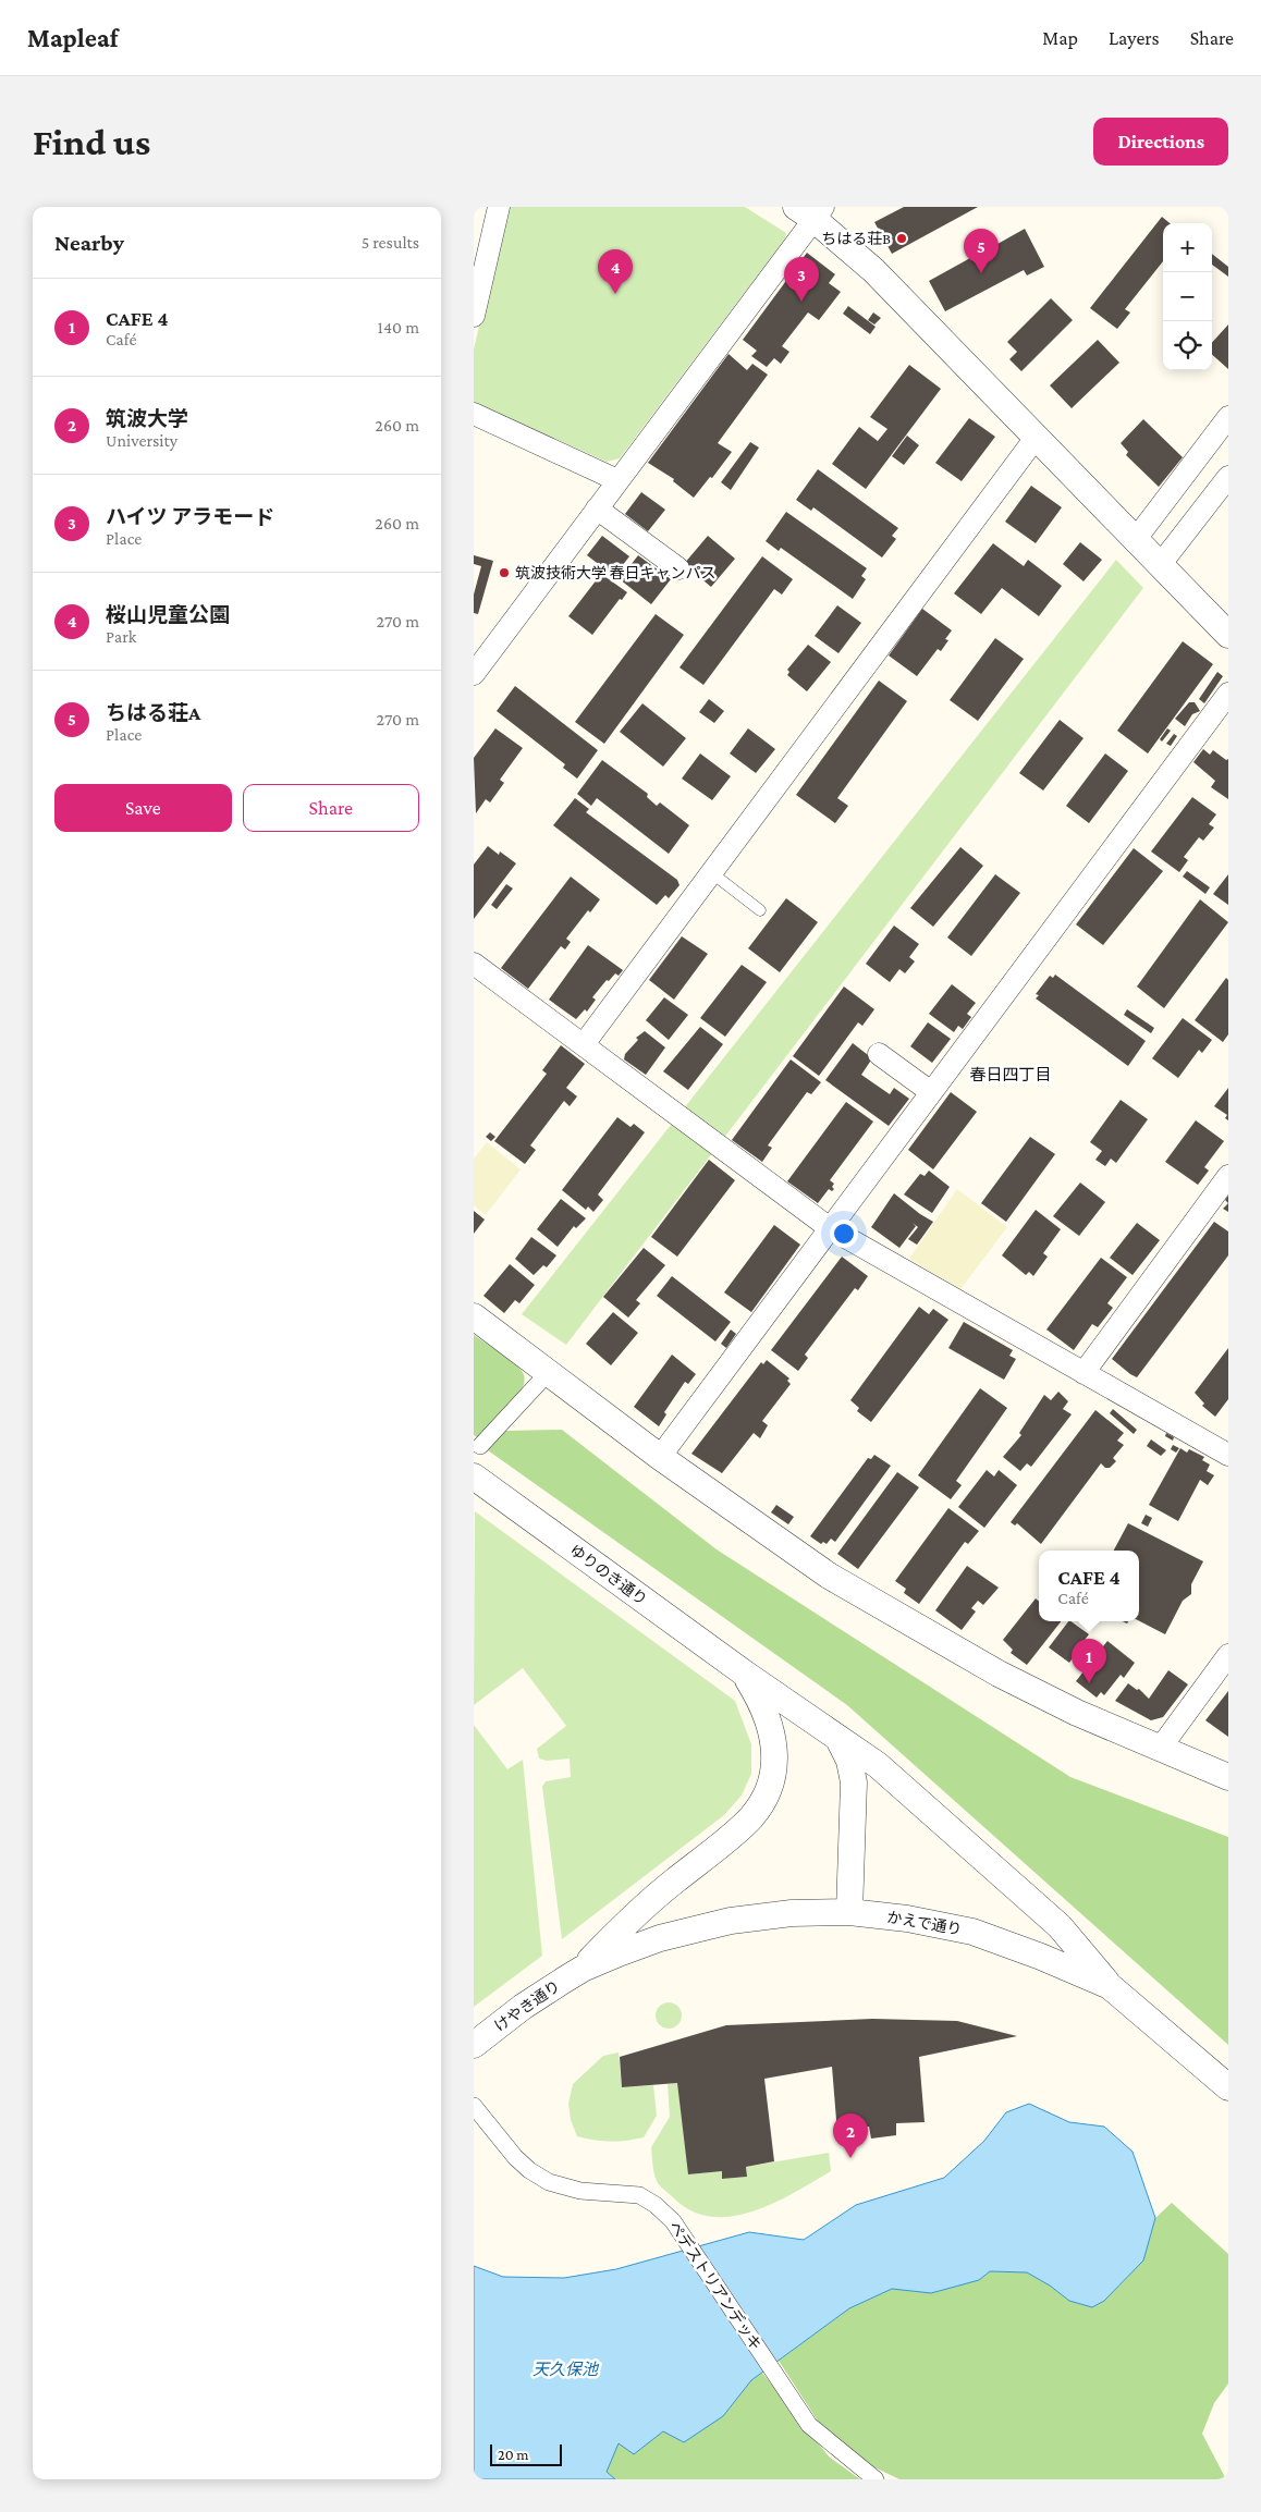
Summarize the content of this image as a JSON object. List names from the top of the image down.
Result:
{
  "streets": {
    "street": [
      "ゆりのき通り",
      "かえで通り",
      "けやき通り",
      "ペデストリアンデッキ"
    ]
  },
  "crossings": [
    ["かえで通り", "けやき通り"]
  ],
  "districts": ["春日四丁目"],
  "water": ["天久保池"],
  "places": ["ちはる荘B", "筑波技術大学 春日キャンパス"],
  "scale_bar": "20 m",
  "page": {
    "header": "Mapleaf",
    "nav": ["Map", "Layers", "Share"],
    "buttons": [
      "Directions",
      ["Save", "Share"]
    ],
    "title": "Find us",
    "heading": ["Nearby", "5 results"],
    "map_buttons": ["+", "−"],
    "pins": [
      "5",
      "4",
      "3",
      "1",
      "2"
    ],
    "list": [
      {
        "mark": "1",
        "name": "CAFE 4",
        "note": "Café",
        "value": "140 m"
      },
      {
        "mark": "2",
        "name": "筑波大学",
        "note": "University",
        "value": "260 m"
      },
      {
        "mark": "3",
        "name": "ハイツ アラモード",
        "note": "Place",
        "value": "260 m"
      },
      {
        "mark": "4",
        "name": "桜山児童公園",
        "note": "Park",
        "value": "270 m"
      },
      {
        "mark": "5",
        "name": "ちはる荘A",
        "note": "Place",
        "value": "270 m"
      }
    ],
    "popup": ["CAFE 4", "Café"],
    "scale": "20 m"
  }
}
